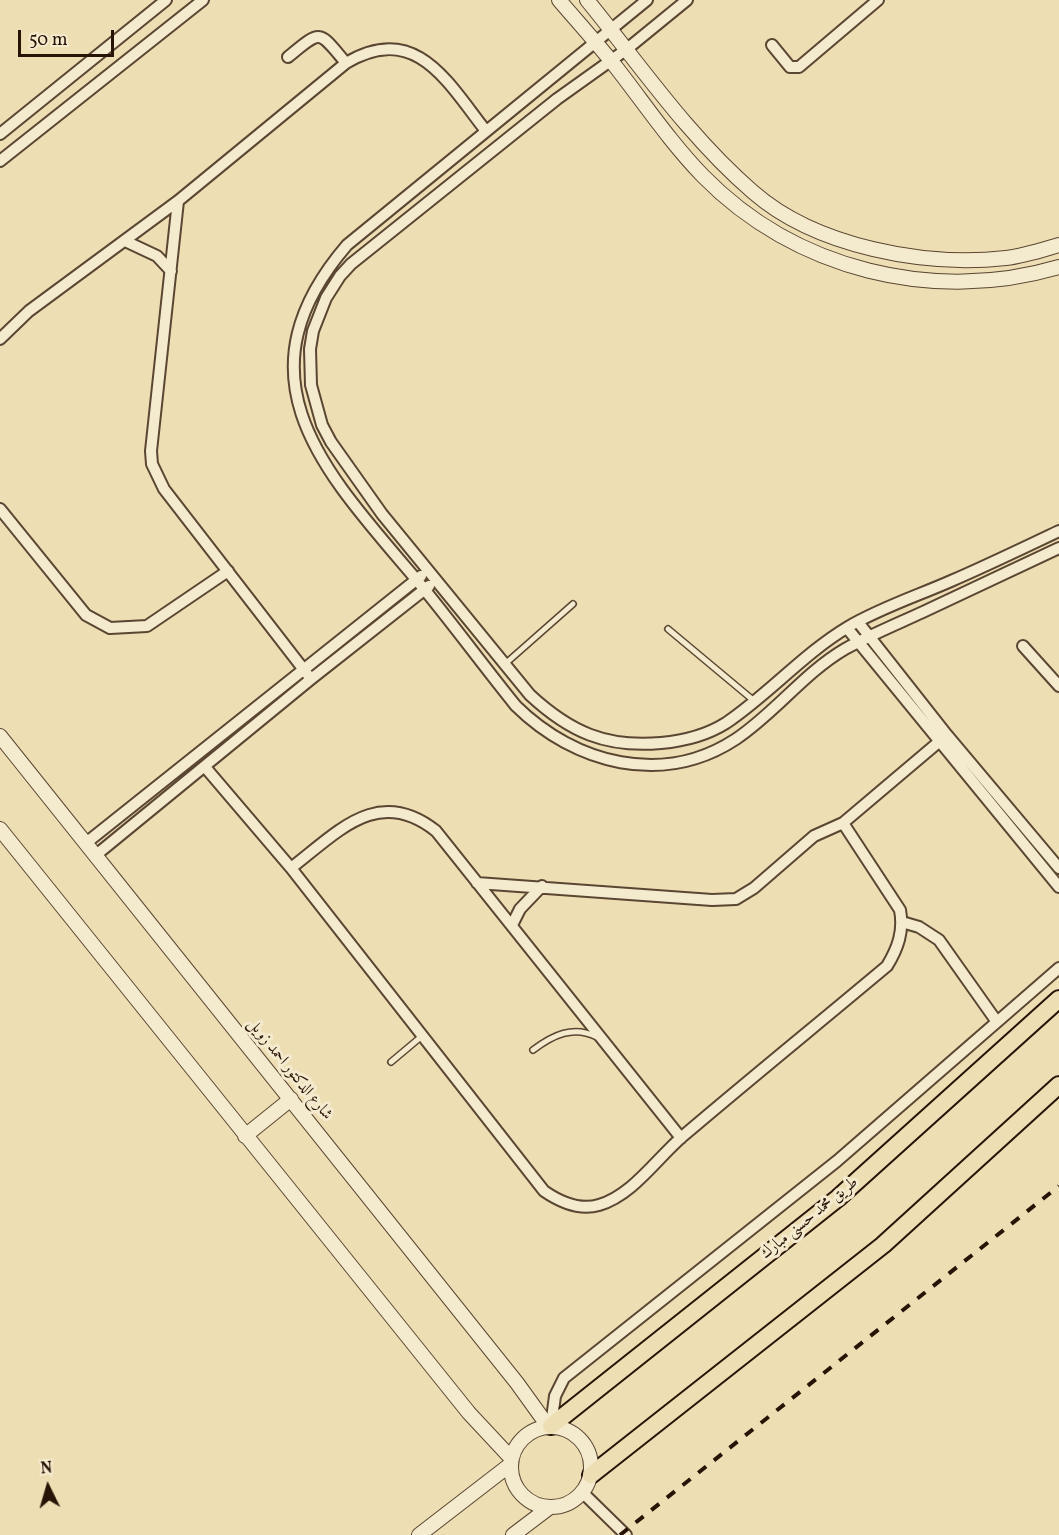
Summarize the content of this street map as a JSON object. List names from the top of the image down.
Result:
{
  "streets": {
    "highway": ["طريق محمد حسنى مبارك"],
    "street": ["شارع الدكتور احمد زويل"]
  },
  "crossings": [
    ["شارع الدكتور احمد زويل", "طريق محمد حسنى مبارك"]
  ],
  "scale_bar": "50 m",
  "north": "top"
}
